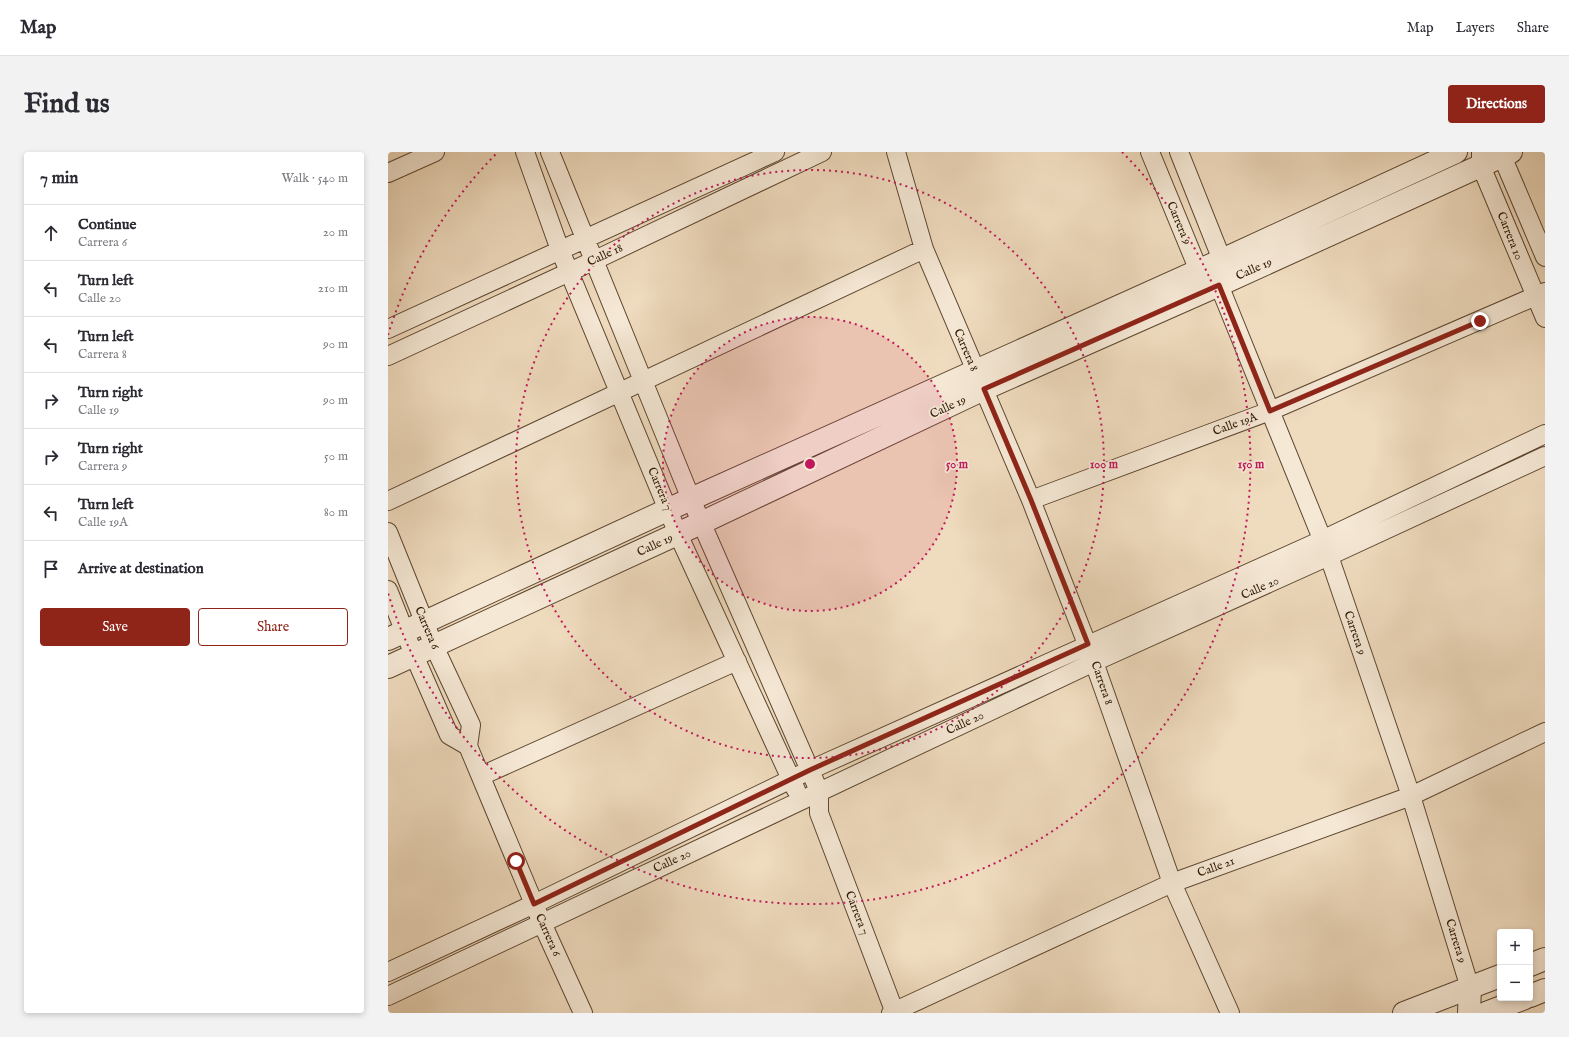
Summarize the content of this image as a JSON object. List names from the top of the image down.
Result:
{
  "streets": {
    "street": [
      "Carrera 9",
      "Carrera 10",
      "Calle 18",
      "Calle 19",
      "Carrera 8",
      "Calle 19A",
      "Carrera 7",
      "Calle 20",
      "Carrera 6",
      "Calle 21"
    ]
  },
  "crossings": [
    ["Carrera 9", "Calle 19"],
    ["Carrera 9", "Calle 19A"],
    ["Carrera 9", "Calle 20"],
    ["Carrera 9", "Calle 21"],
    ["Carrera 10", "Calle 19"],
    ["Carrera 10", "Calle 19A"],
    ["Calle 18", "Carrera 7"],
    ["Calle 19", "Carrera 8"],
    ["Calle 19", "Carrera 7"],
    ["Calle 19", "Carrera 6"],
    ["Carrera 8", "Calle 19A"],
    ["Carrera 8", "Calle 20"],
    ["Carrera 8", "Calle 21"],
    ["Carrera 7", "Calle 20"],
    ["Carrera 7", "Calle 21"],
    ["Calle 20", "Carrera 6"]
  ],
  "page": {
    "header": "Map",
    "nav": ["Map", "Layers", "Share"],
    "buttons": [
      "Directions",
      ["Save", "Share"]
    ],
    "title": "Find us",
    "heading": ["7 min", "Walk · 540 m"],
    "list": [
      ["Continue", "Carrera 6", "20 m"],
      ["Turn left", "Calle 20", "210 m"],
      ["Turn left", "Carrera 8", "90 m"],
      ["Turn right", "Calle 19", "90 m"],
      ["Turn right", "Carrera 9", "50 m"],
      ["Turn left", "Calle 19A", "80 m"],
      "Arrive at destination"
    ],
    "map_buttons": ["+", "−"]
  },
  "rings": ["50 m", "100 m", "150 m"]
}
